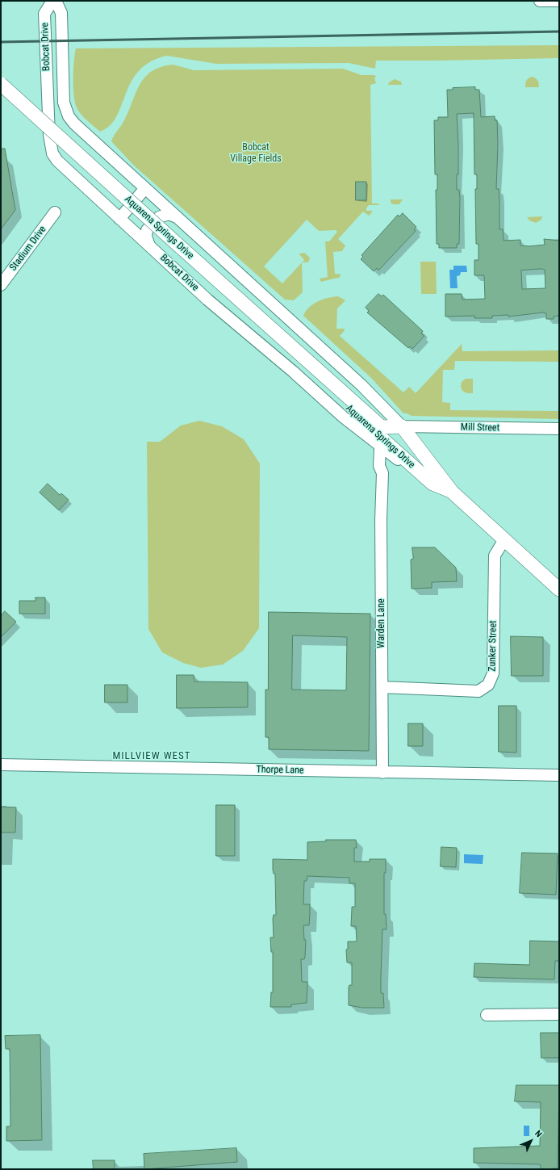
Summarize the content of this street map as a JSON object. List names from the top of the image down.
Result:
{
  "streets": {
    "main road": ["Aquarena Springs Drive"],
    "street": [
      "Bobcat Drive",
      "Stadium Drive",
      "Mill Street",
      "Warden Lane",
      "Zunker Street",
      "Thorpe Lane"
    ]
  },
  "crossings": [
    ["Bobcat Drive", "Aquarena Springs Drive"],
    ["Bobcat Drive", "Mill Street"],
    ["Bobcat Drive", "Warden Lane"],
    ["Aquarena Springs Drive", "Mill Street"],
    ["Aquarena Springs Drive", "Zunker Street"],
    ["Warden Lane", "Zunker Street"],
    ["Warden Lane", "Thorpe Lane"]
  ],
  "districts": ["MILLVIEW WEST"],
  "parks": ["Bobcat Village Fields"],
  "north": "top right"
}
